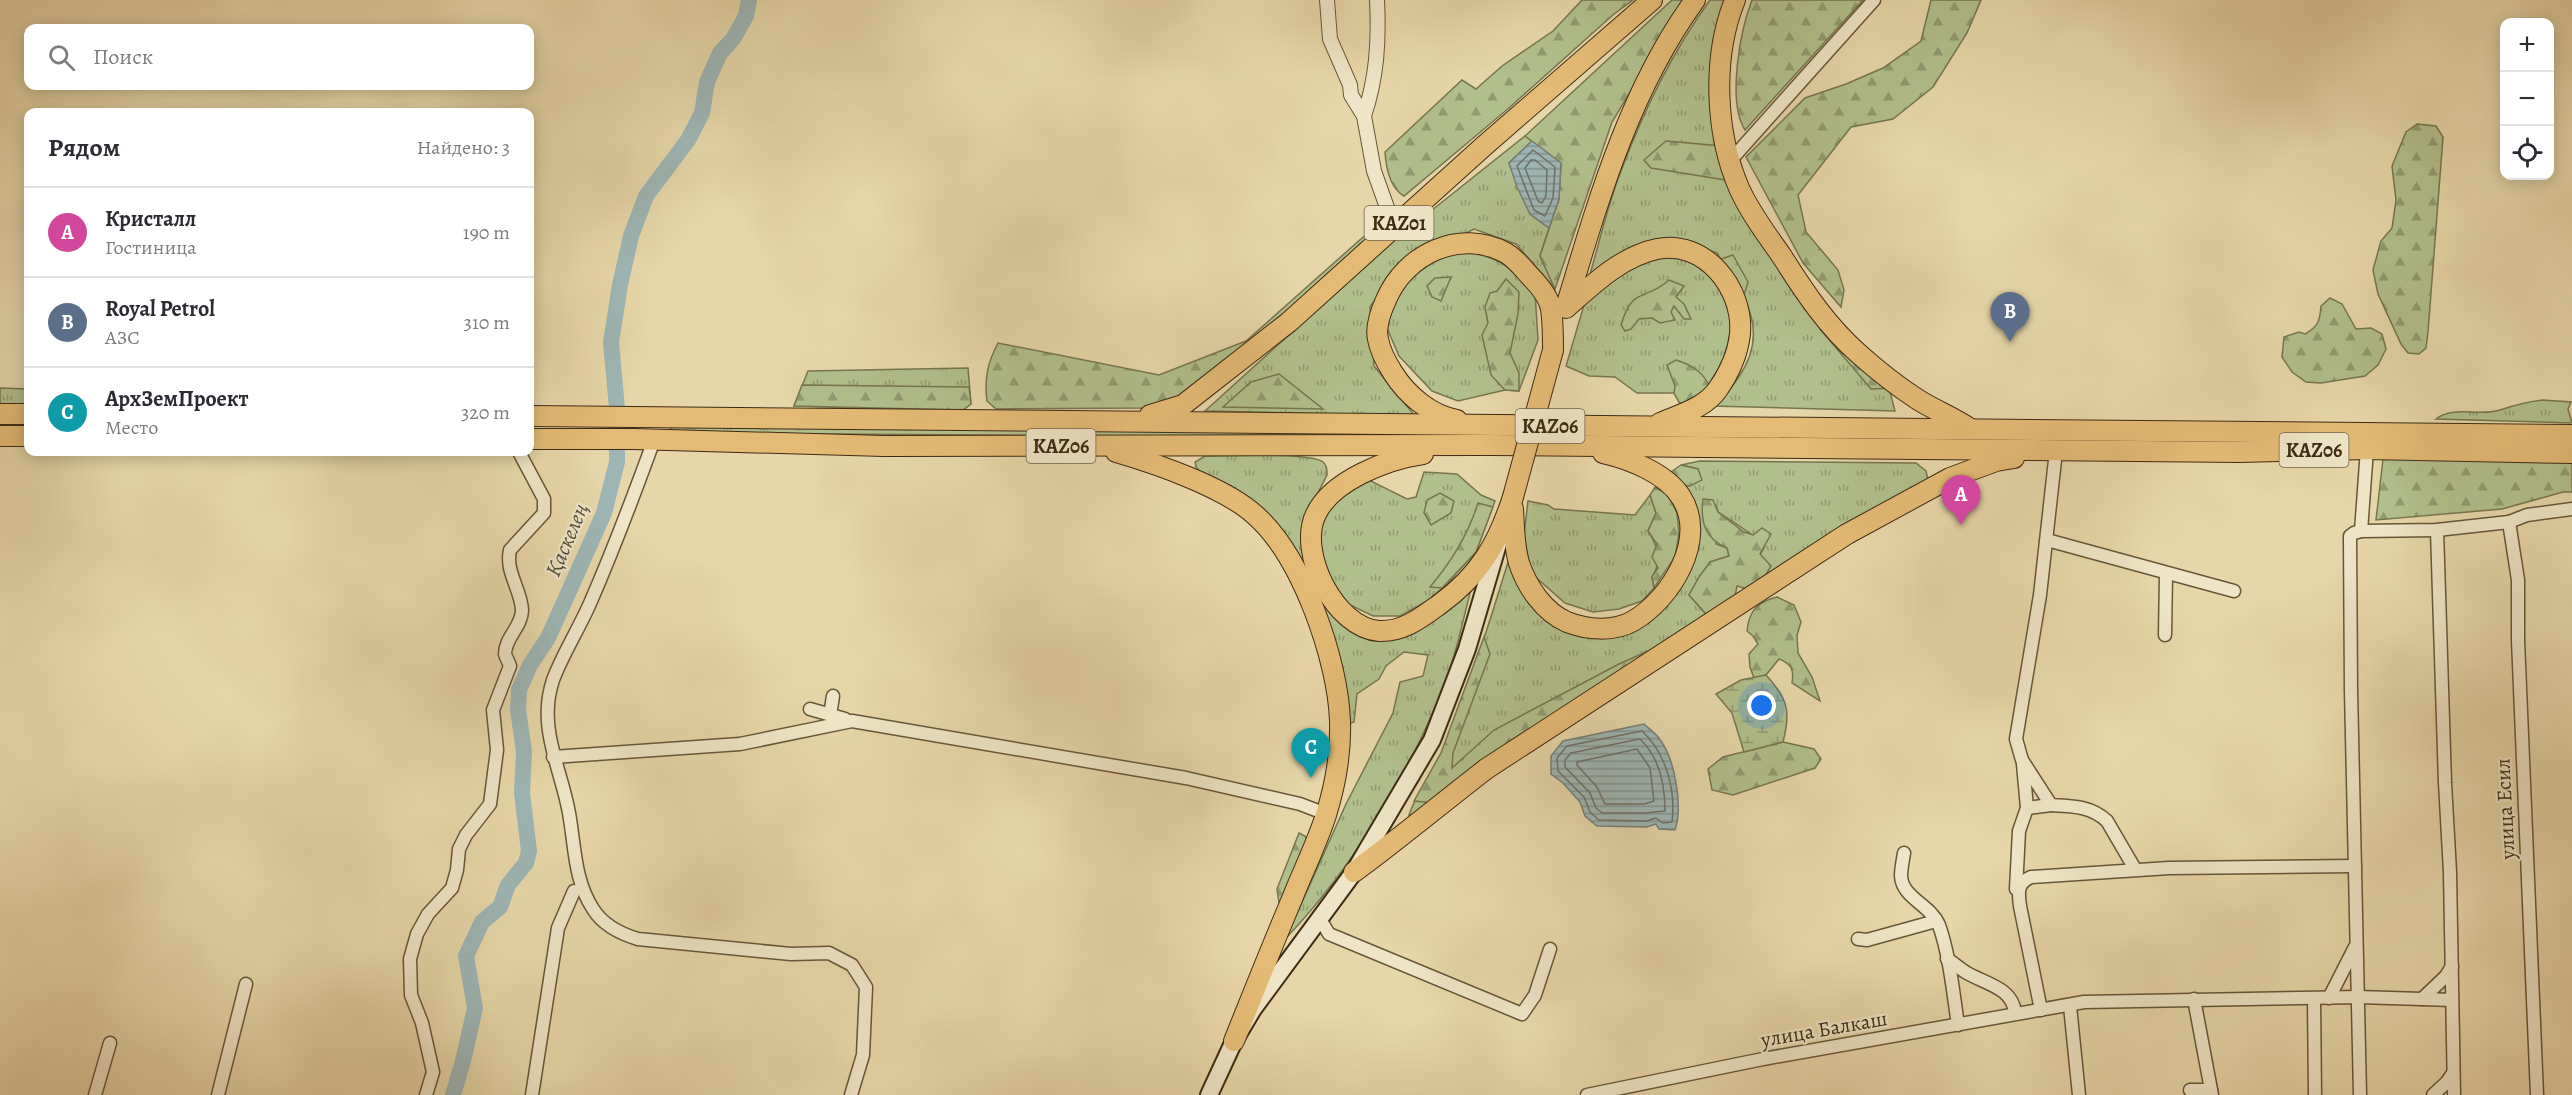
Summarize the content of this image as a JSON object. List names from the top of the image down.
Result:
{
  "streets": {
    "highway": ["KАZ01", "KАZ06"],
    "street": ["улица Есил", "улица Балкаш"]
  },
  "crossings": [
    ["KАZ01", "KАZ06"]
  ],
  "water": ["Қаскелең"],
  "page": {
    "map_buttons": ["+", "−"],
    "search": "Поиск",
    "heading": ["Рядом", "Найдено: 3"],
    "list": [
      {
        "mark": "A",
        "name": "Кристалл",
        "note": "Гостиница",
        "value": "190 m"
      },
      {
        "mark": "B",
        "name": "Royal Petrol",
        "note": "АЗС",
        "value": "310 m"
      },
      {
        "mark": "C",
        "name": "АрхЗемПроект",
        "note": "Место",
        "value": "320 m"
      }
    ],
    "pins": ["B", "A", "C"]
  }
}
